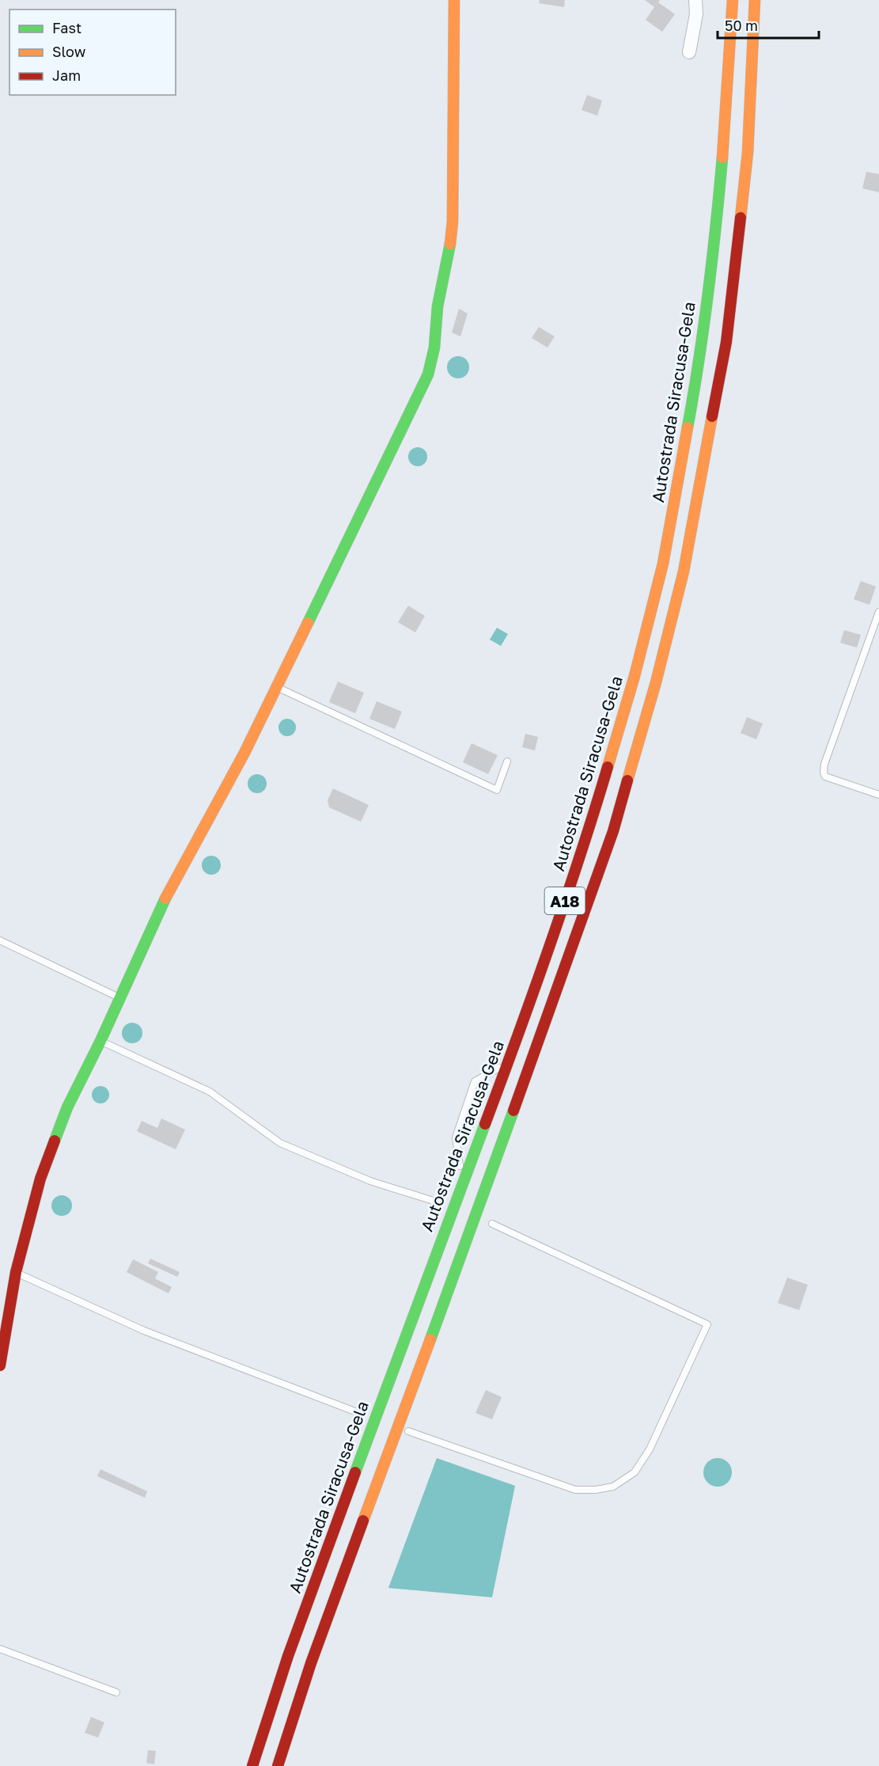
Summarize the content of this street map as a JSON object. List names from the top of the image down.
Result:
{
  "streets": {
    "main road": ["Autostrada Siracusa-Gela", "A18"]
  },
  "legend": ["Fast", "Slow", "Jam"],
  "scale_bar": "50 m"
}
